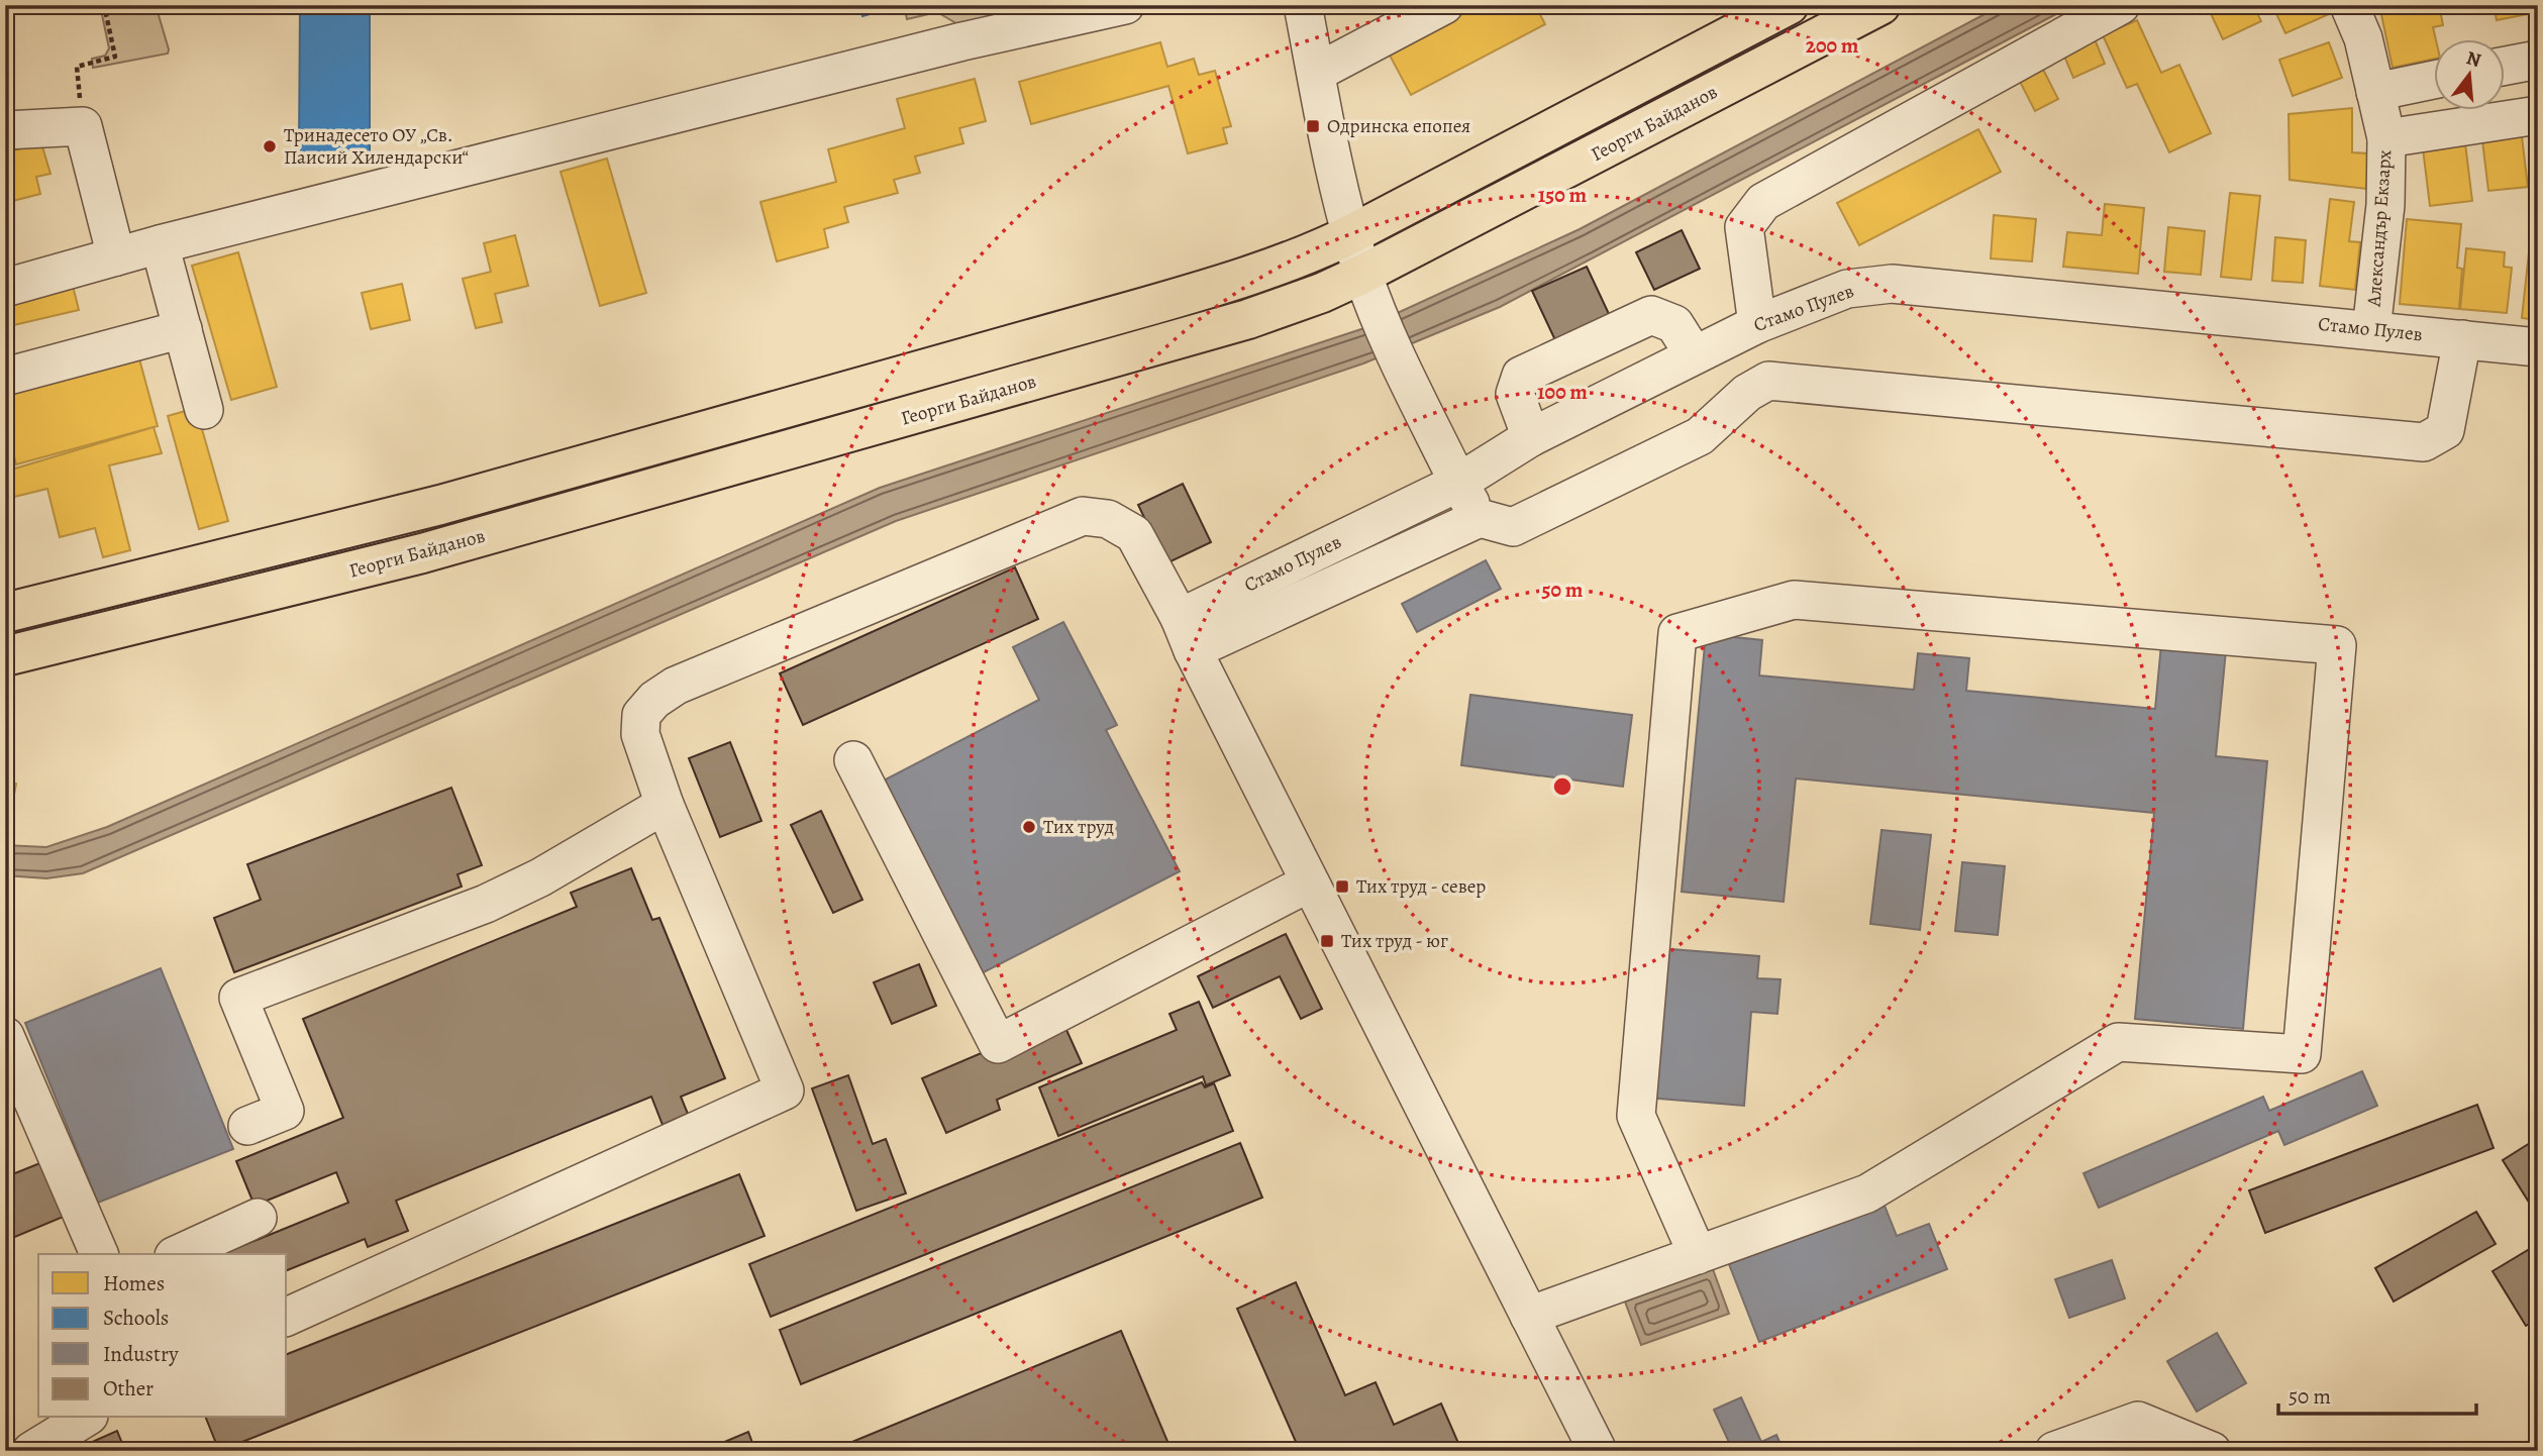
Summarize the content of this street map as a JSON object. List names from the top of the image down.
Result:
{
  "streets": {
    "main road": ["Георги Байданов"],
    "street": ["Александър Екзарх", "Стамо Пулев"]
  },
  "crossings": [
    ["Александър Екзарх", "Стамо Пулев"]
  ],
  "places": {
    "transit": ["Одринска епопея", "Тих труд - север", "Тих труд - юг"],
    "other": ["Тринадесето ОУ „Св. Паисий Хилендарски“", "Тих труд"]
  },
  "legend": [
    "Homes",
    "Schools",
    "Industry",
    "Other"
  ],
  "scale_bar": "50 m",
  "north": "top",
  "rings": [
    "200 m",
    "150 m",
    "100 m",
    "50 m"
  ]
}
